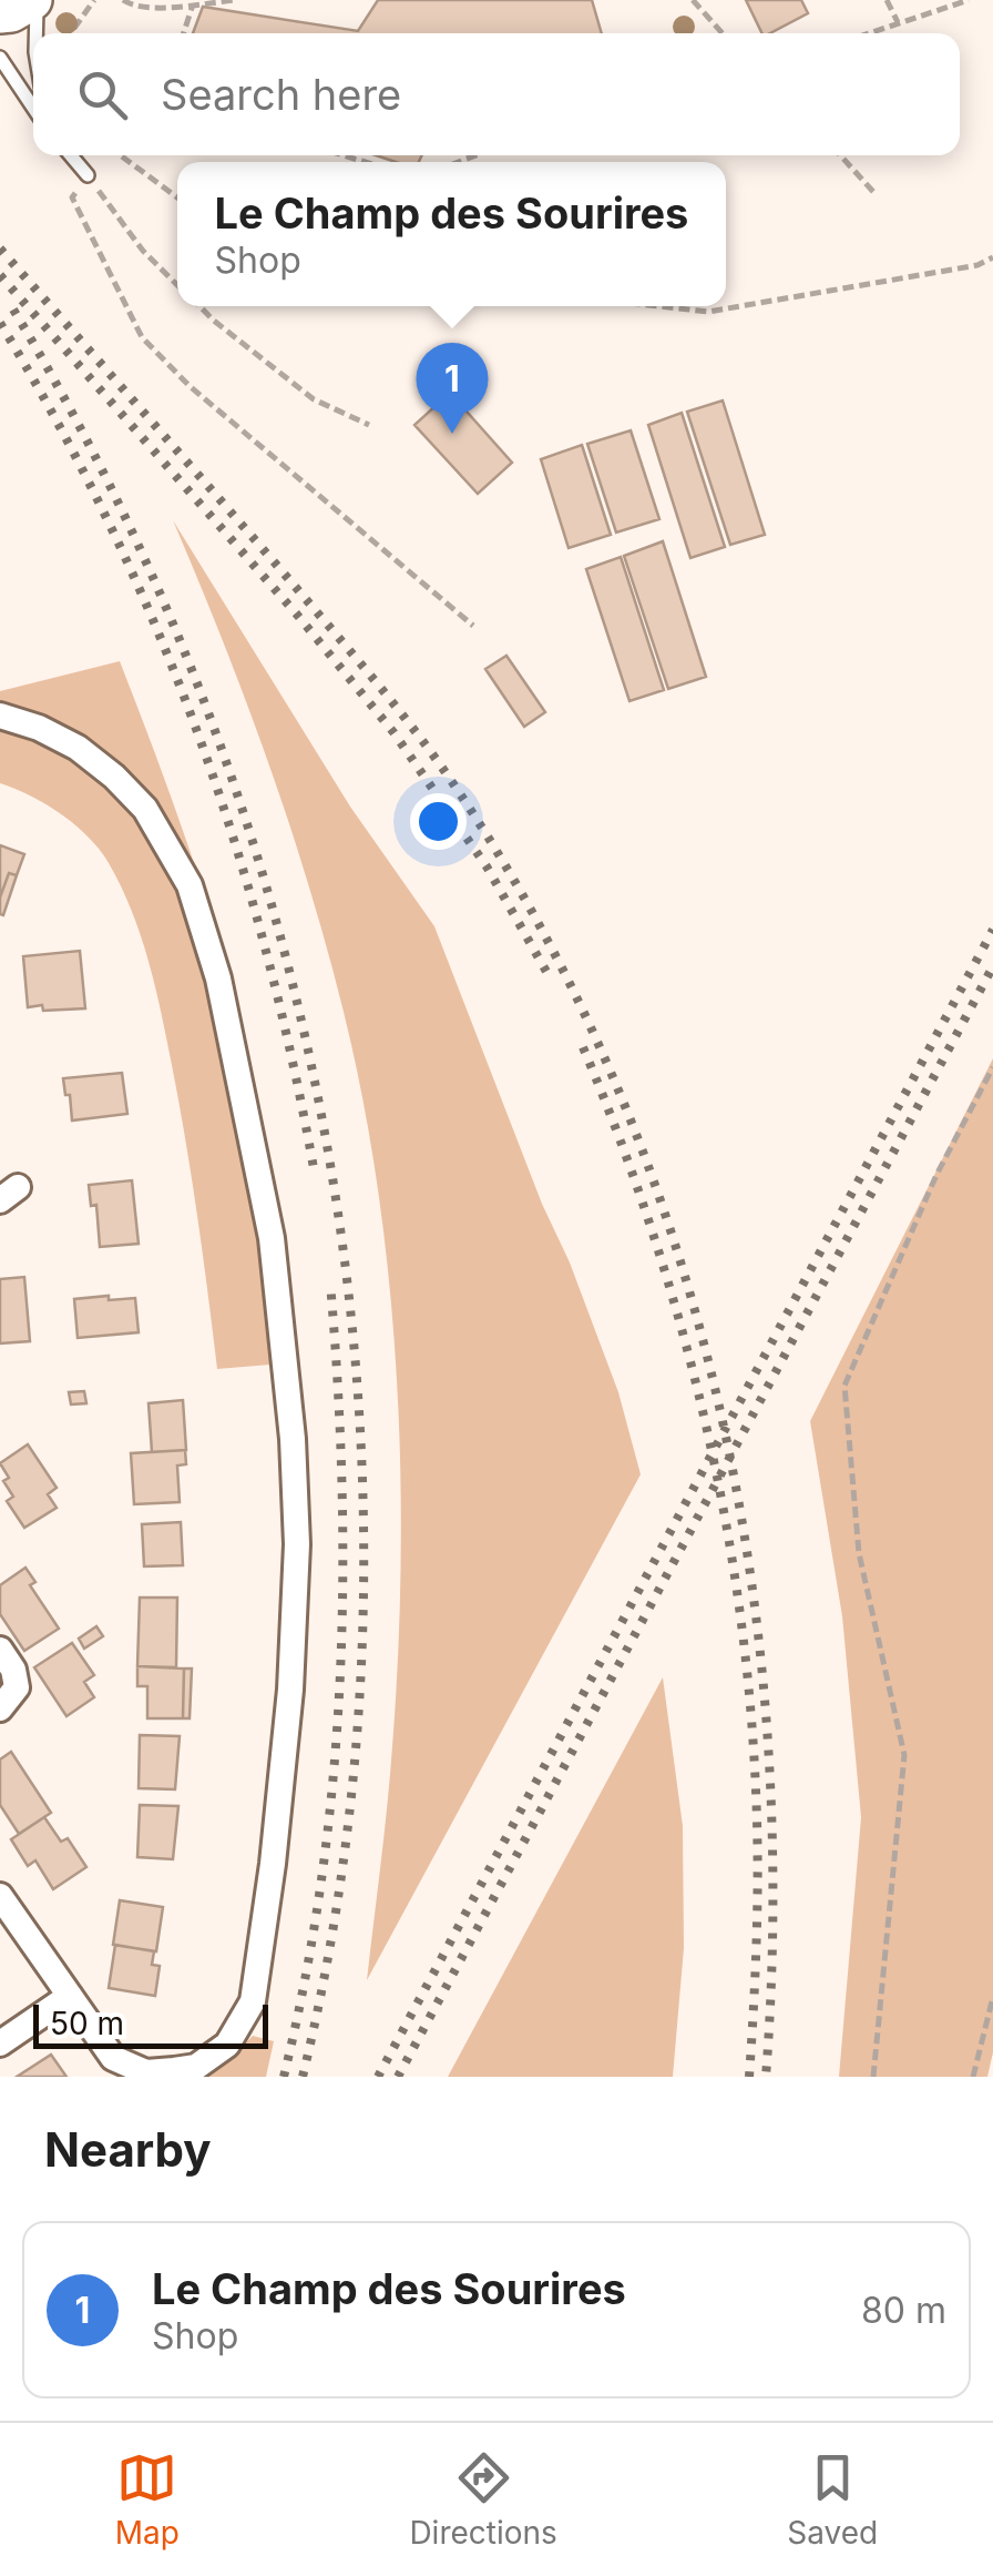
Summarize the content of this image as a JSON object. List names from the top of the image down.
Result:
{
  "scale_bar": "50 m",
  "page": {
    "search": "Search here",
    "popup": ["Le Champ des Sourires", "Shop"],
    "pins": "1",
    "scale": "50 m",
    "heading": "Nearby",
    "list": [
      {
        "mark": "1",
        "name": "Le Champ des Sourires",
        "note": "Shop",
        "value": "80 m"
      }
    ],
    "nav": ["Map", "Directions", "Saved"]
  }
}
